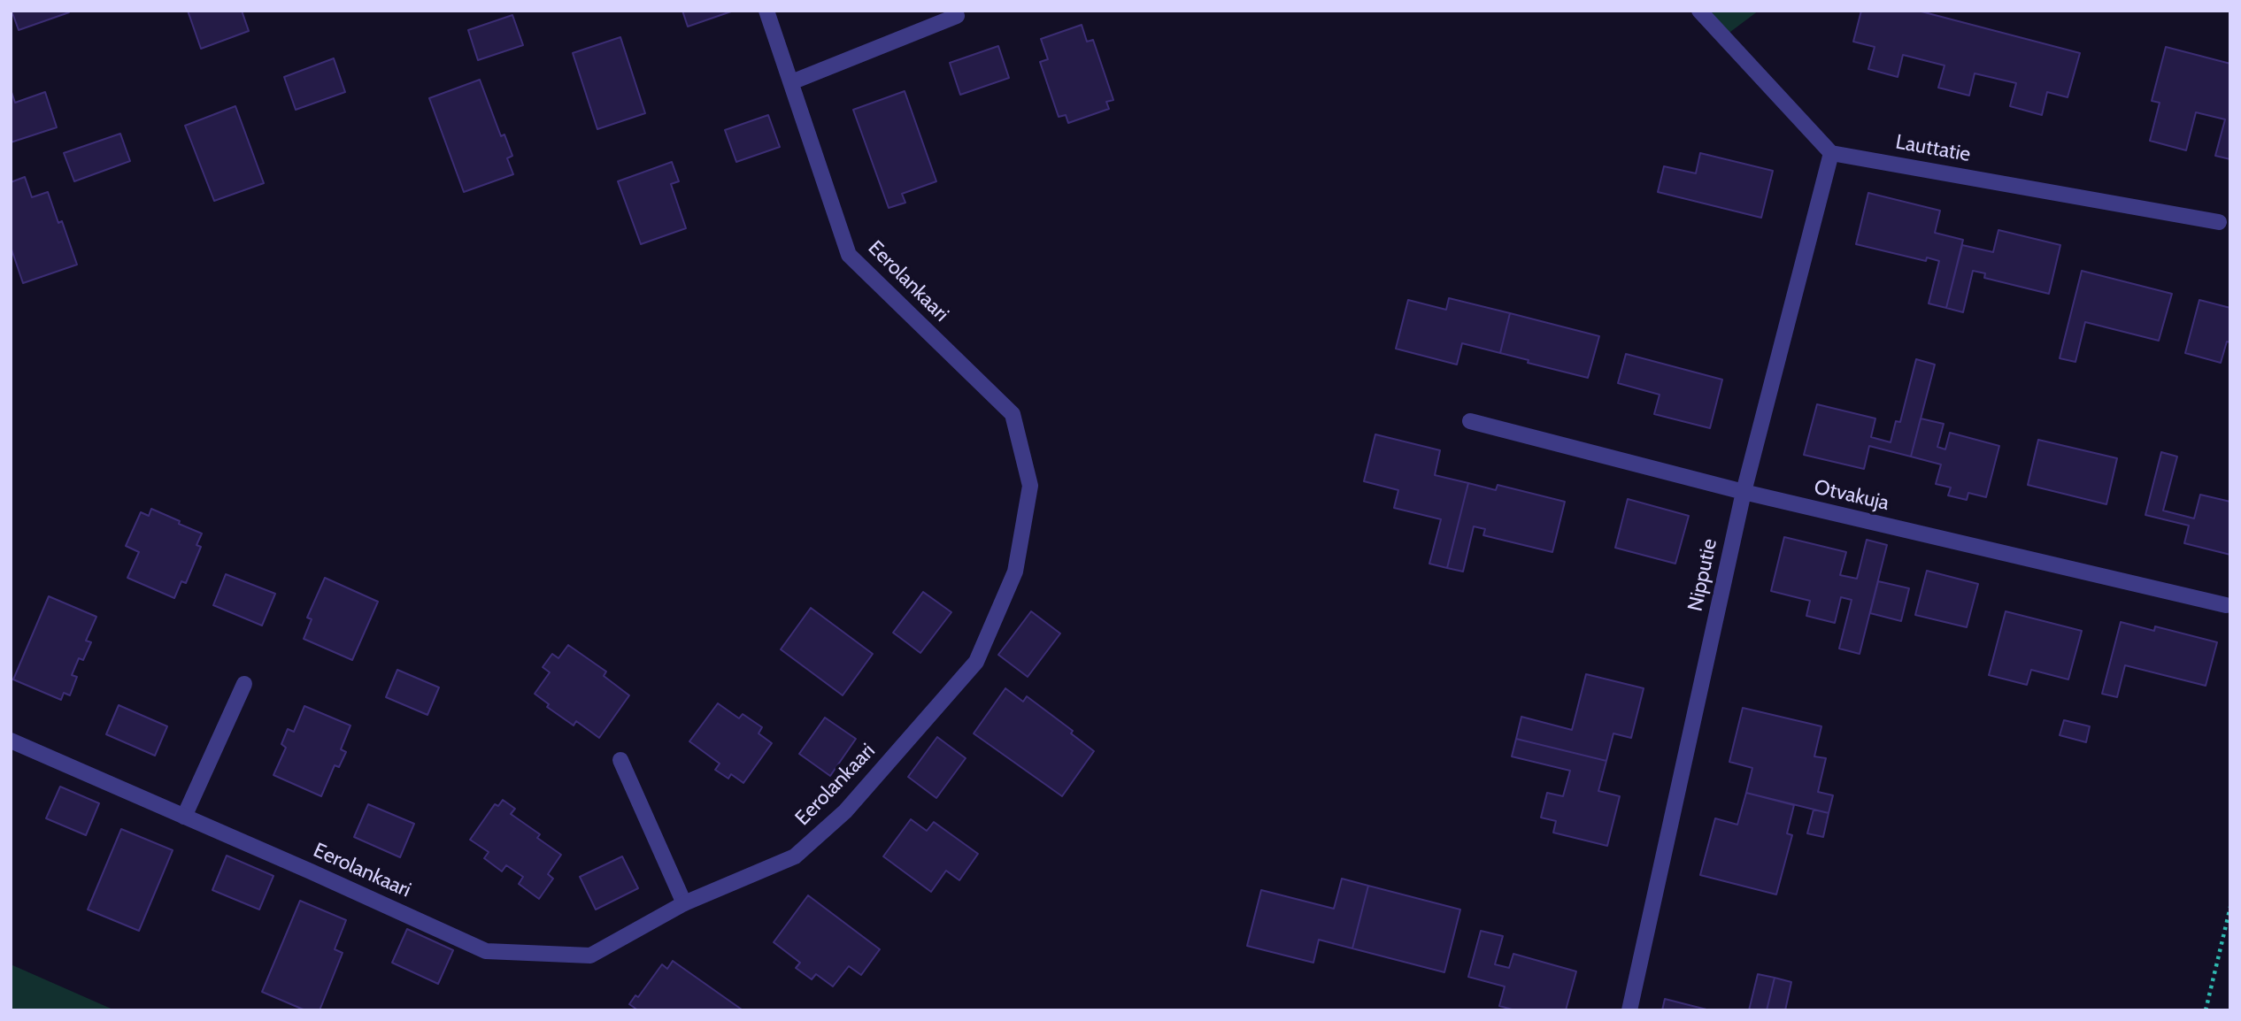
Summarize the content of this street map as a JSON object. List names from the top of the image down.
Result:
{
  "streets": {
    "street": [
      "Lauttatie",
      "Eerolankaari",
      "Otvakuja",
      "Nipputie"
    ]
  },
  "crossings": [
    ["Lauttatie", "Nipputie"],
    ["Otvakuja", "Nipputie"]
  ]
}
